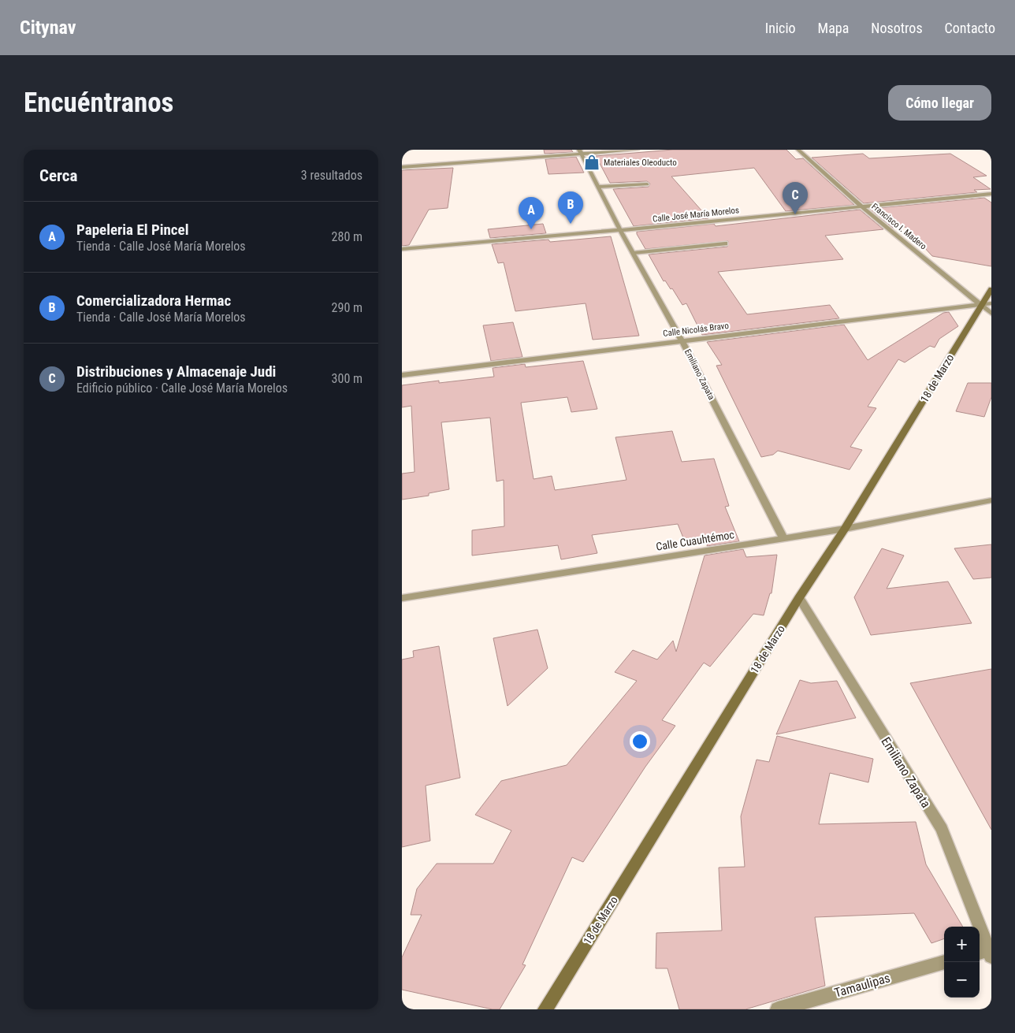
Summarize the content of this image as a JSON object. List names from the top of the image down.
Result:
{
  "streets": {
    "main road": ["18 de Marzo"],
    "street": [
      "Calle José María Morelos",
      "Francisco I. Madero",
      "Calle Nicolás Bravo",
      "Emiliano Zapata",
      "Calle Cuauhtémoc",
      "Tamaulipas"
    ]
  },
  "crossings": [
    ["Calle José María Morelos", "Francisco I. Madero"],
    ["Calle José María Morelos", "Emiliano Zapata"],
    ["Francisco I. Madero", "Calle Nicolás Bravo"],
    ["Francisco I. Madero", "18 de Marzo"],
    ["Calle Nicolás Bravo", "Emiliano Zapata"],
    ["Calle Nicolás Bravo", "18 de Marzo"],
    ["Emiliano Zapata", "18 de Marzo"],
    ["Emiliano Zapata", "Calle Cuauhtémoc"],
    ["18 de Marzo", "Calle Cuauhtémoc"]
  ],
  "places": {
    "shop": ["Materiales Oleoducto"]
  },
  "page": {
    "header": "Citynav",
    "nav": [
      "Inicio",
      "Mapa",
      "Nosotros",
      "Contacto"
    ],
    "buttons": "Cómo llegar",
    "title": "Encuéntranos",
    "heading": ["Cerca", "3 resultados"],
    "pins": ["C", "B", "A"],
    "list": [
      {
        "mark": "A",
        "name": "Papeleria El Pincel",
        "note": "Tienda · Calle José María Morelos",
        "value": "280 m"
      },
      {
        "mark": "B",
        "name": "Comercializadora Hermac",
        "note": "Tienda · Calle José María Morelos",
        "value": "290 m"
      },
      {
        "mark": "C",
        "name": "Distribuciones y Almacenaje Judi",
        "note": "Edificio público · Calle José María Morelos",
        "value": "300 m"
      }
    ],
    "map_buttons": ["+", "−"]
  }
}
